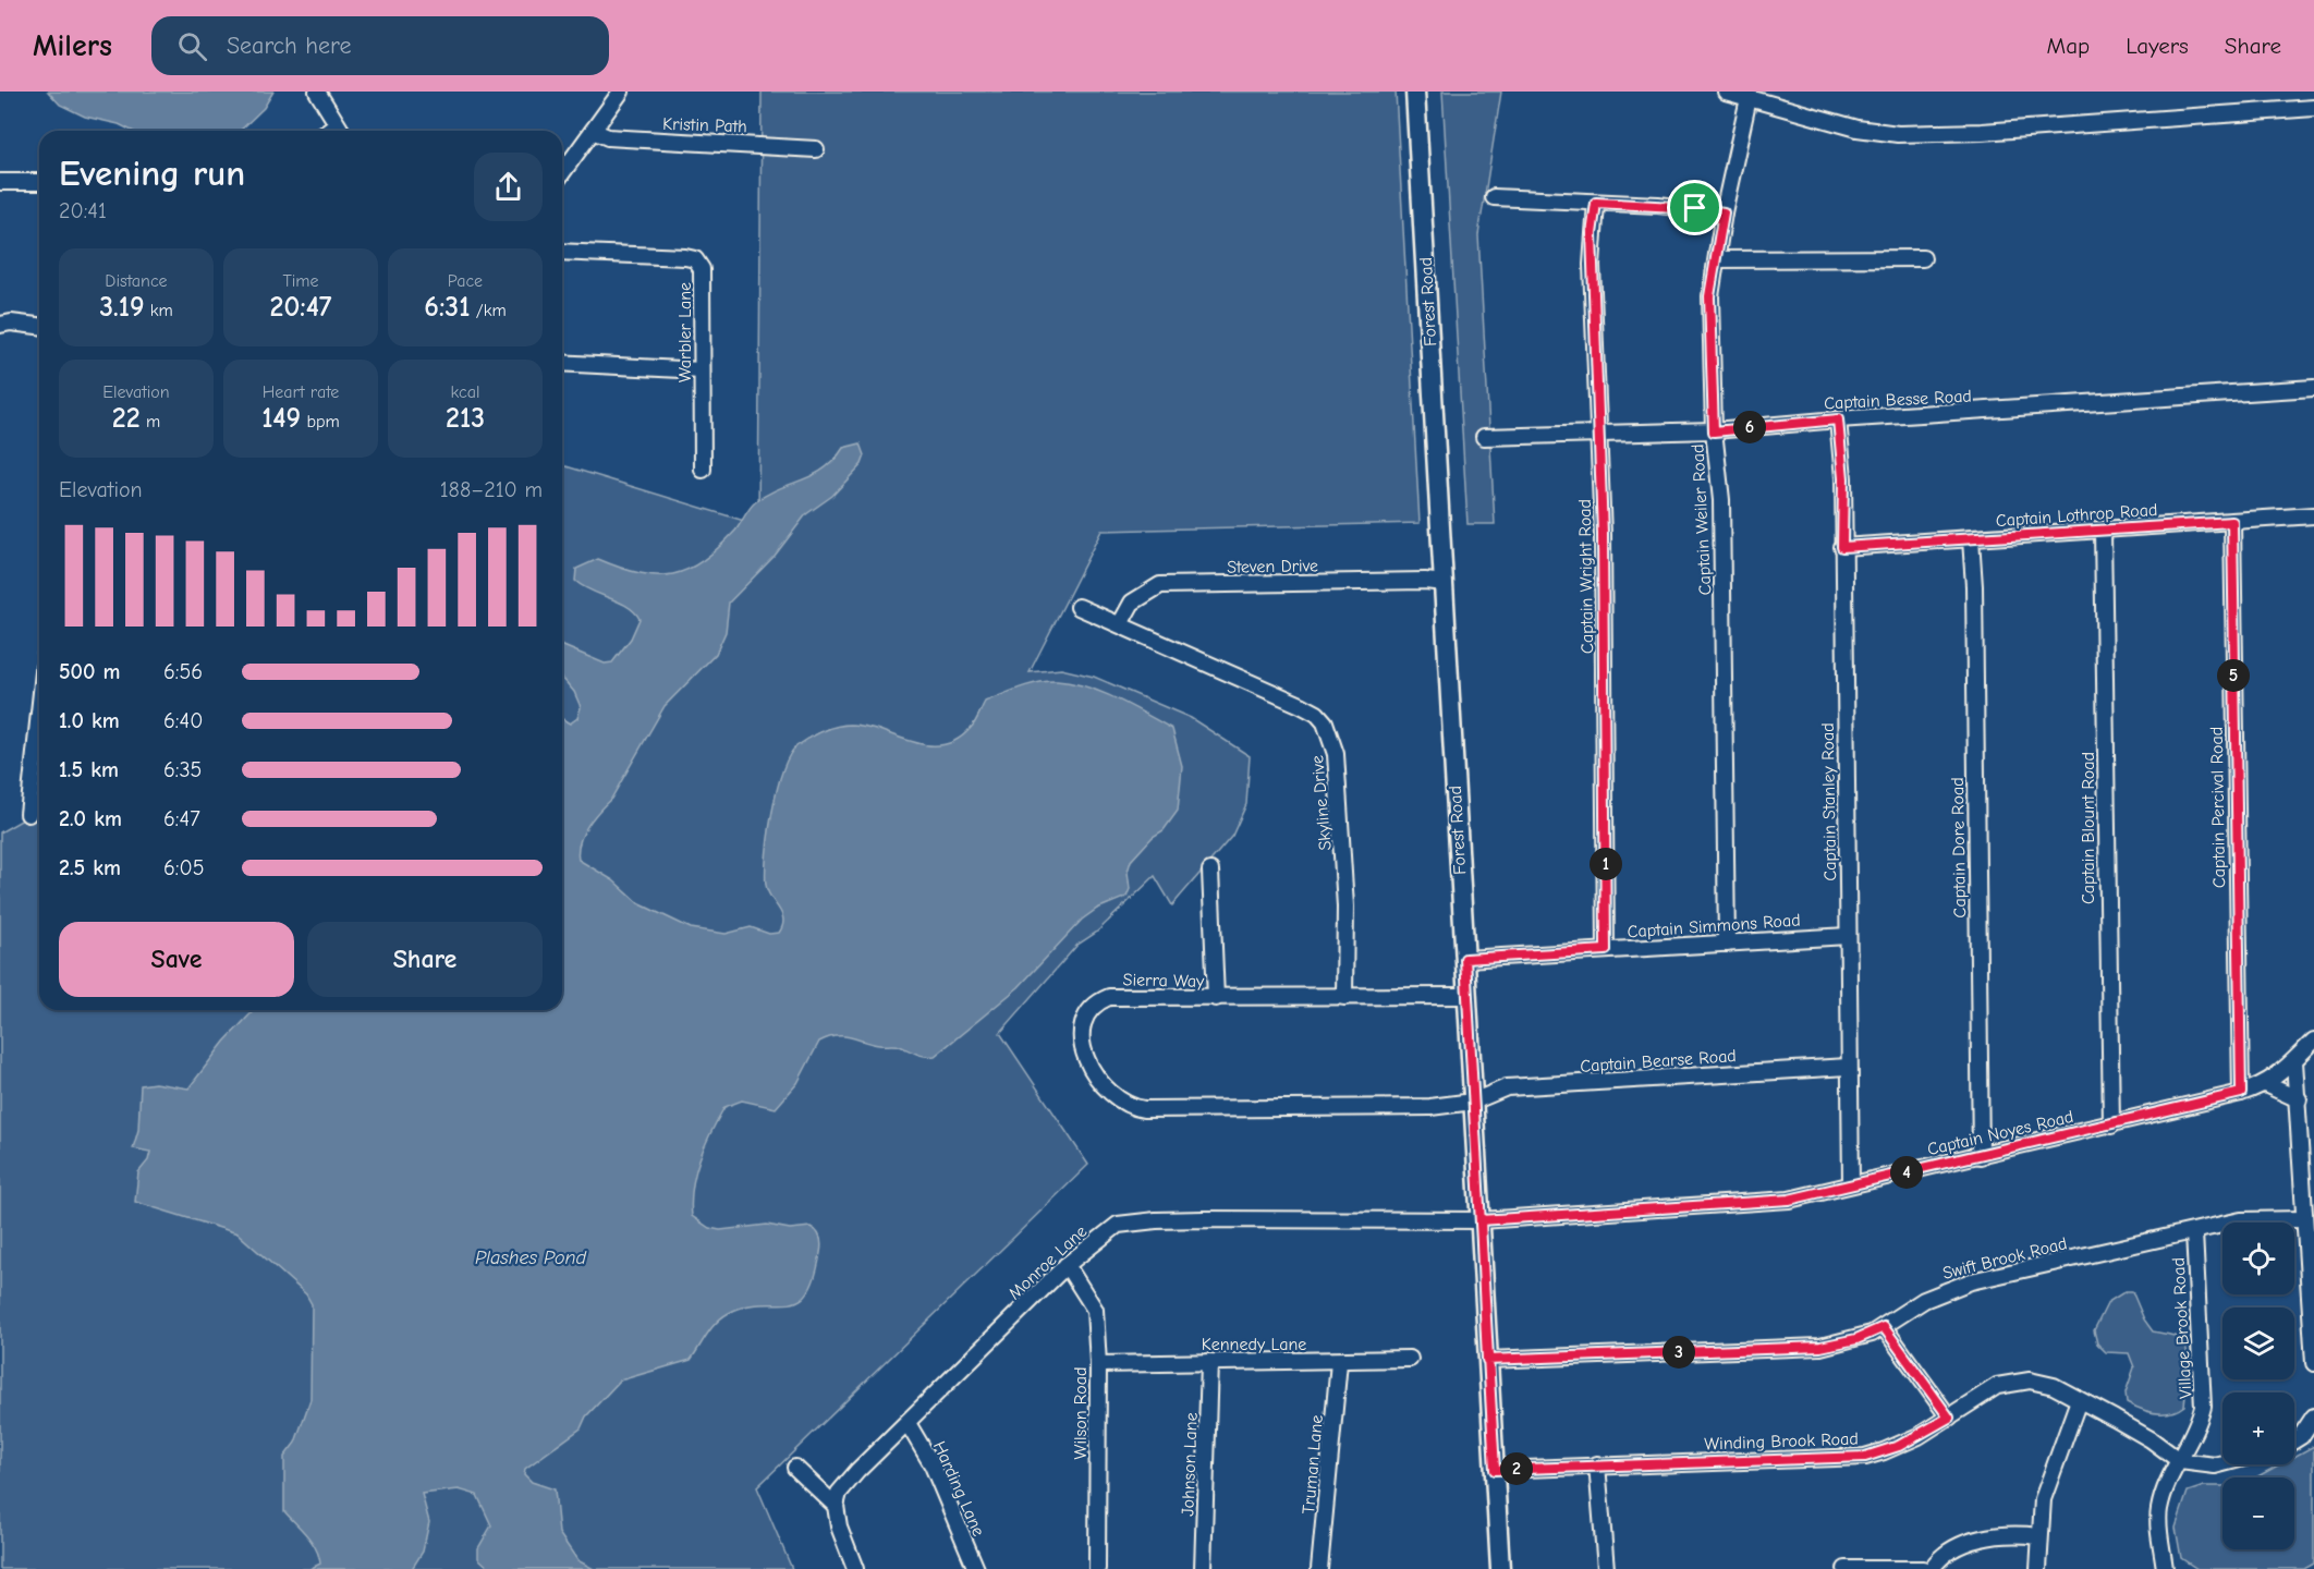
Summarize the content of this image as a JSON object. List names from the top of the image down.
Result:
{
  "streets": {
    "main road": ["Forest Road"],
    "street": [
      "Kristin Path",
      "Warbler Lane",
      "Captain Besse Road",
      "Captain Lothrop Road",
      "Captain Weiler Road",
      "Steven Drive",
      "Captain Wright Road",
      "Captain Stanley Road",
      "Skyline Drive",
      "Captain Percival Road",
      "Captain Blount Road",
      "Captain Dore Road",
      "Captain Simmons Road",
      "Sierra Way",
      "Captain Bearse Road",
      "Captain Noyes Road",
      "Swift Brook Road",
      "Monroe Lane",
      "Village Brook Road",
      "Kennedy Lane",
      "Wilson Road",
      "Winding Brook Road",
      "Johnson Lane",
      "Truman Lane",
      "Harding Lane"
    ]
  },
  "crossings": [
    ["Forest Road", "Steven Drive"],
    ["Forest Road", "Captain Simmons Road"],
    ["Forest Road", "Sierra Way"],
    ["Forest Road", "Captain Bearse Road"],
    ["Forest Road", "Captain Noyes Road"],
    ["Forest Road", "Swift Brook Road"],
    ["Forest Road", "Monroe Lane"],
    ["Forest Road", "Winding Brook Road"],
    ["Captain Besse Road", "Captain Weiler Road"],
    ["Captain Besse Road", "Captain Wright Road"],
    ["Captain Besse Road", "Captain Stanley Road"],
    ["Captain Lothrop Road", "Captain Stanley Road"],
    ["Captain Lothrop Road", "Captain Percival Road"],
    ["Captain Lothrop Road", "Captain Blount Road"],
    ["Captain Lothrop Road", "Captain Dore Road"],
    ["Captain Weiler Road", "Captain Simmons Road"],
    ["Steven Drive", "Skyline Drive"],
    ["Captain Wright Road", "Captain Simmons Road"],
    ["Captain Stanley Road", "Captain Simmons Road"],
    ["Captain Stanley Road", "Captain Bearse Road"],
    ["Captain Stanley Road", "Captain Noyes Road"],
    ["Skyline Drive", "Sierra Way"],
    ["Captain Percival Road", "Captain Noyes Road"],
    ["Captain Blount Road", "Captain Noyes Road"],
    ["Captain Dore Road", "Captain Noyes Road"],
    ["Sierra Way", "Captain Bearse Road"],
    ["Captain Noyes Road", "Monroe Lane"],
    ["Swift Brook Road", "Village Brook Road"],
    ["Monroe Lane", "Wilson Road"],
    ["Monroe Lane", "Harding Lane"],
    ["Village Brook Road", "Winding Brook Road"],
    ["Kennedy Lane", "Wilson Road"],
    ["Kennedy Lane", "Johnson Lane"],
    ["Kennedy Lane", "Truman Lane"]
  ],
  "water": ["Plashes Pond"],
  "page": {
    "header": "Milers",
    "search": "Search here",
    "nav": ["Map", "Layers", "Share"],
    "heading": ["Evening run", "20:41"],
    "stats": [
      ["Distance", "3.19 km"],
      ["Time", "20:47"],
      ["Pace", "6:31 /km"],
      ["Elevation", "22 m"],
      ["Heart rate", "149 bpm"],
      ["kcal", "213"]
    ],
    "pins": [
      "6",
      "5",
      "1",
      "4",
      "3",
      "2"
    ],
    "chart": ["Elevation", "188–210 m"],
    "list": [
      {
        "name": "500 m",
        "note": "6:56"
      },
      {
        "name": "1.0 km",
        "note": "6:40"
      },
      {
        "name": "1.5 km",
        "note": "6:35"
      },
      {
        "name": "2.0 km",
        "note": "6:47"
      },
      {
        "name": "2.5 km",
        "note": "6:05"
      }
    ],
    "buttons": ["Save", "Share"],
    "map_buttons": ["+", "−"]
  }
}
